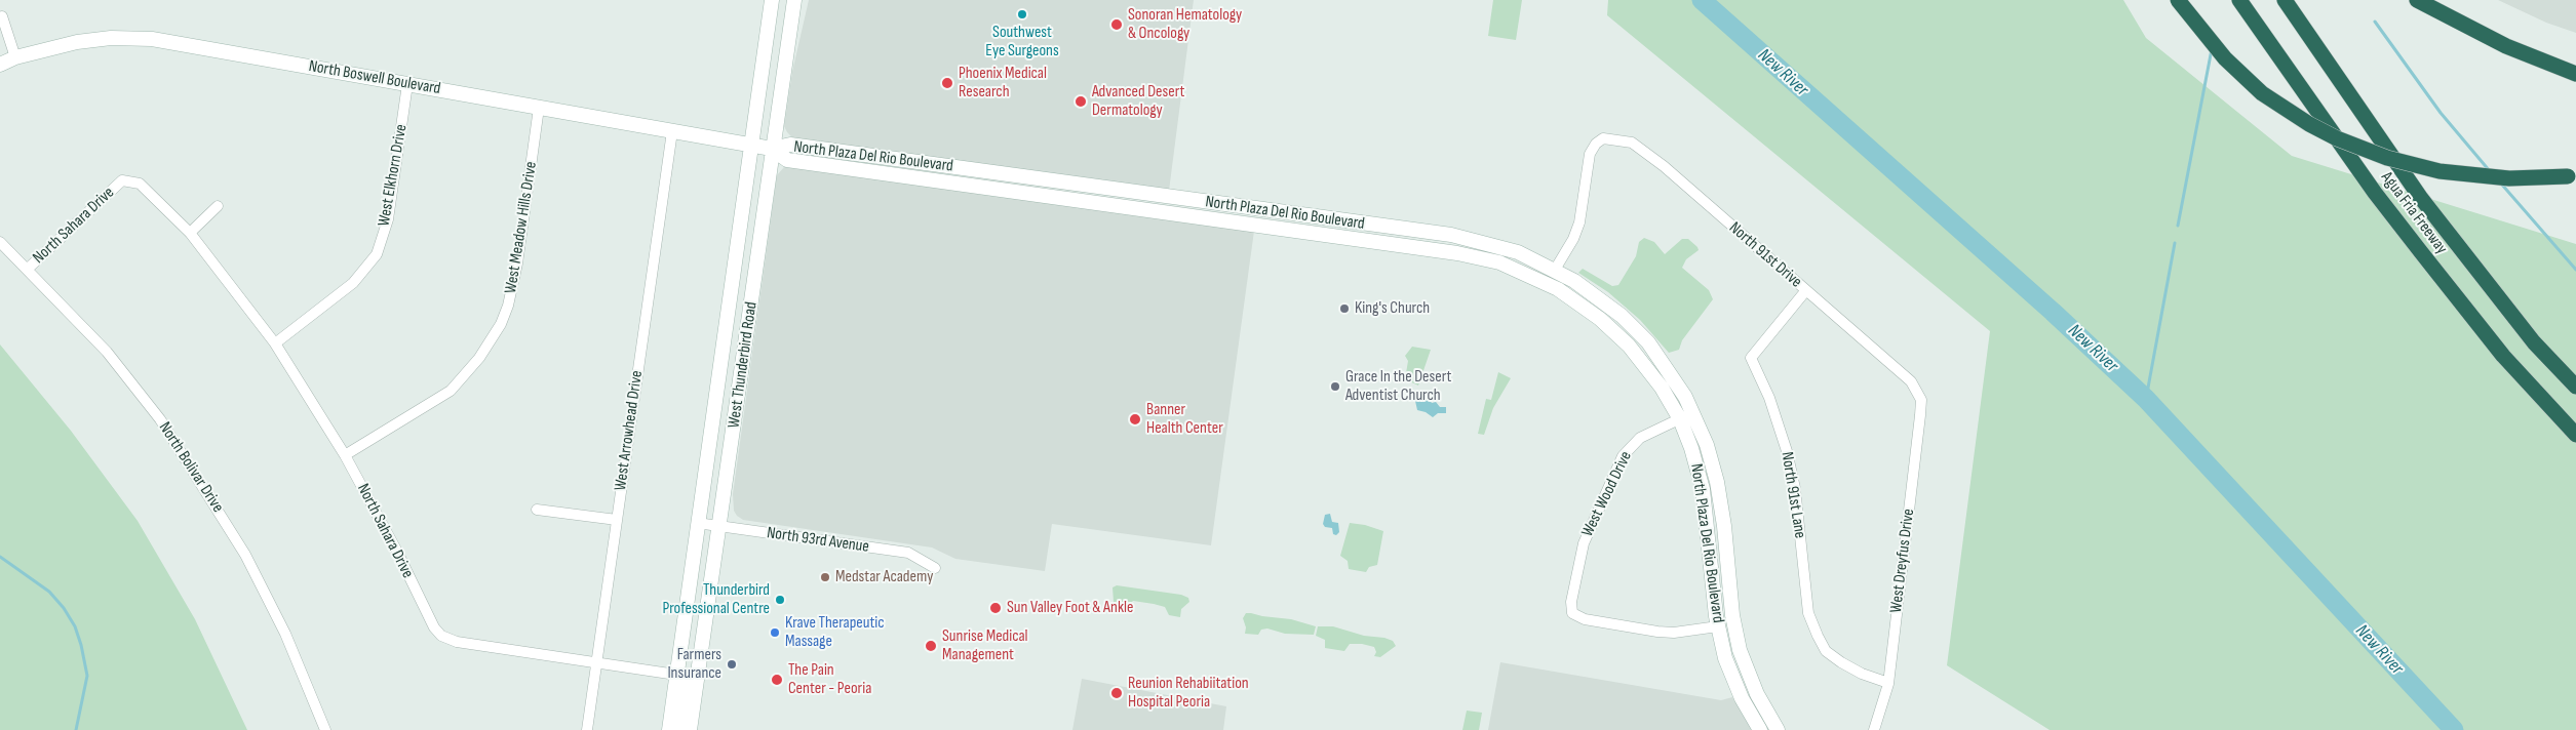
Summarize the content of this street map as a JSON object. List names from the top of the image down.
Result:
{
  "streets": {
    "highway": ["Agua Fria Freeway"],
    "street": [
      "North Boswell Boulevard",
      "North Plaza Del Rio Boulevard",
      "West Elkhorn Drive",
      "North Sahara Drive",
      "West Meadow Hills Drive",
      "North 91st Drive",
      "West Thunderbird Road",
      "West Arrowhead Drive",
      "North Bolivar Drive",
      "West Wood Drive",
      "North 91st Lane",
      "North 93rd Avenue",
      "West Dreyfus Drive"
    ]
  },
  "crossings": [
    ["North Boswell Boulevard", "North Plaza Del Rio Boulevard"],
    ["North Boswell Boulevard", "West Elkhorn Drive"],
    ["North Boswell Boulevard", "West Meadow Hills Drive"],
    ["North Boswell Boulevard", "West Thunderbird Road"],
    ["North Boswell Boulevard", "West Arrowhead Drive"],
    ["North Plaza Del Rio Boulevard", "North 91st Drive"],
    ["North Plaza Del Rio Boulevard", "West Thunderbird Road"],
    ["North Plaza Del Rio Boulevard", "West Wood Drive"],
    ["West Elkhorn Drive", "North Sahara Drive"],
    ["North Sahara Drive", "West Meadow Hills Drive"],
    ["North Sahara Drive", "West Thunderbird Road"],
    ["North Sahara Drive", "West Arrowhead Drive"],
    ["North Sahara Drive", "North Bolivar Drive"],
    ["North 91st Drive", "North 91st Lane"],
    ["North 91st Drive", "West Dreyfus Drive"],
    ["West Thunderbird Road", "North 93rd Avenue"],
    ["North 91st Lane", "West Dreyfus Drive"]
  ],
  "water": ["New River"],
  "places": [
    "Southwest Eye Surgeons",
    "Sonoran Hematology & Oncology",
    "Phoenix Medical Research",
    "Advanced Desert Dermatology",
    "King's Church",
    "Grace In the Desert Adventist Church",
    "Banner Health Center",
    "Medstar Academy",
    "Thunderbird Professional Centre",
    "Sun Valley Foot & Ankle",
    "Krave Therapeutic Massage",
    "Sunrise Medical Management",
    "Farmers Insurance",
    "The Pain Center - Peoria",
    "Reunion Rehabiitation Hospital Peoria"
  ]
}
